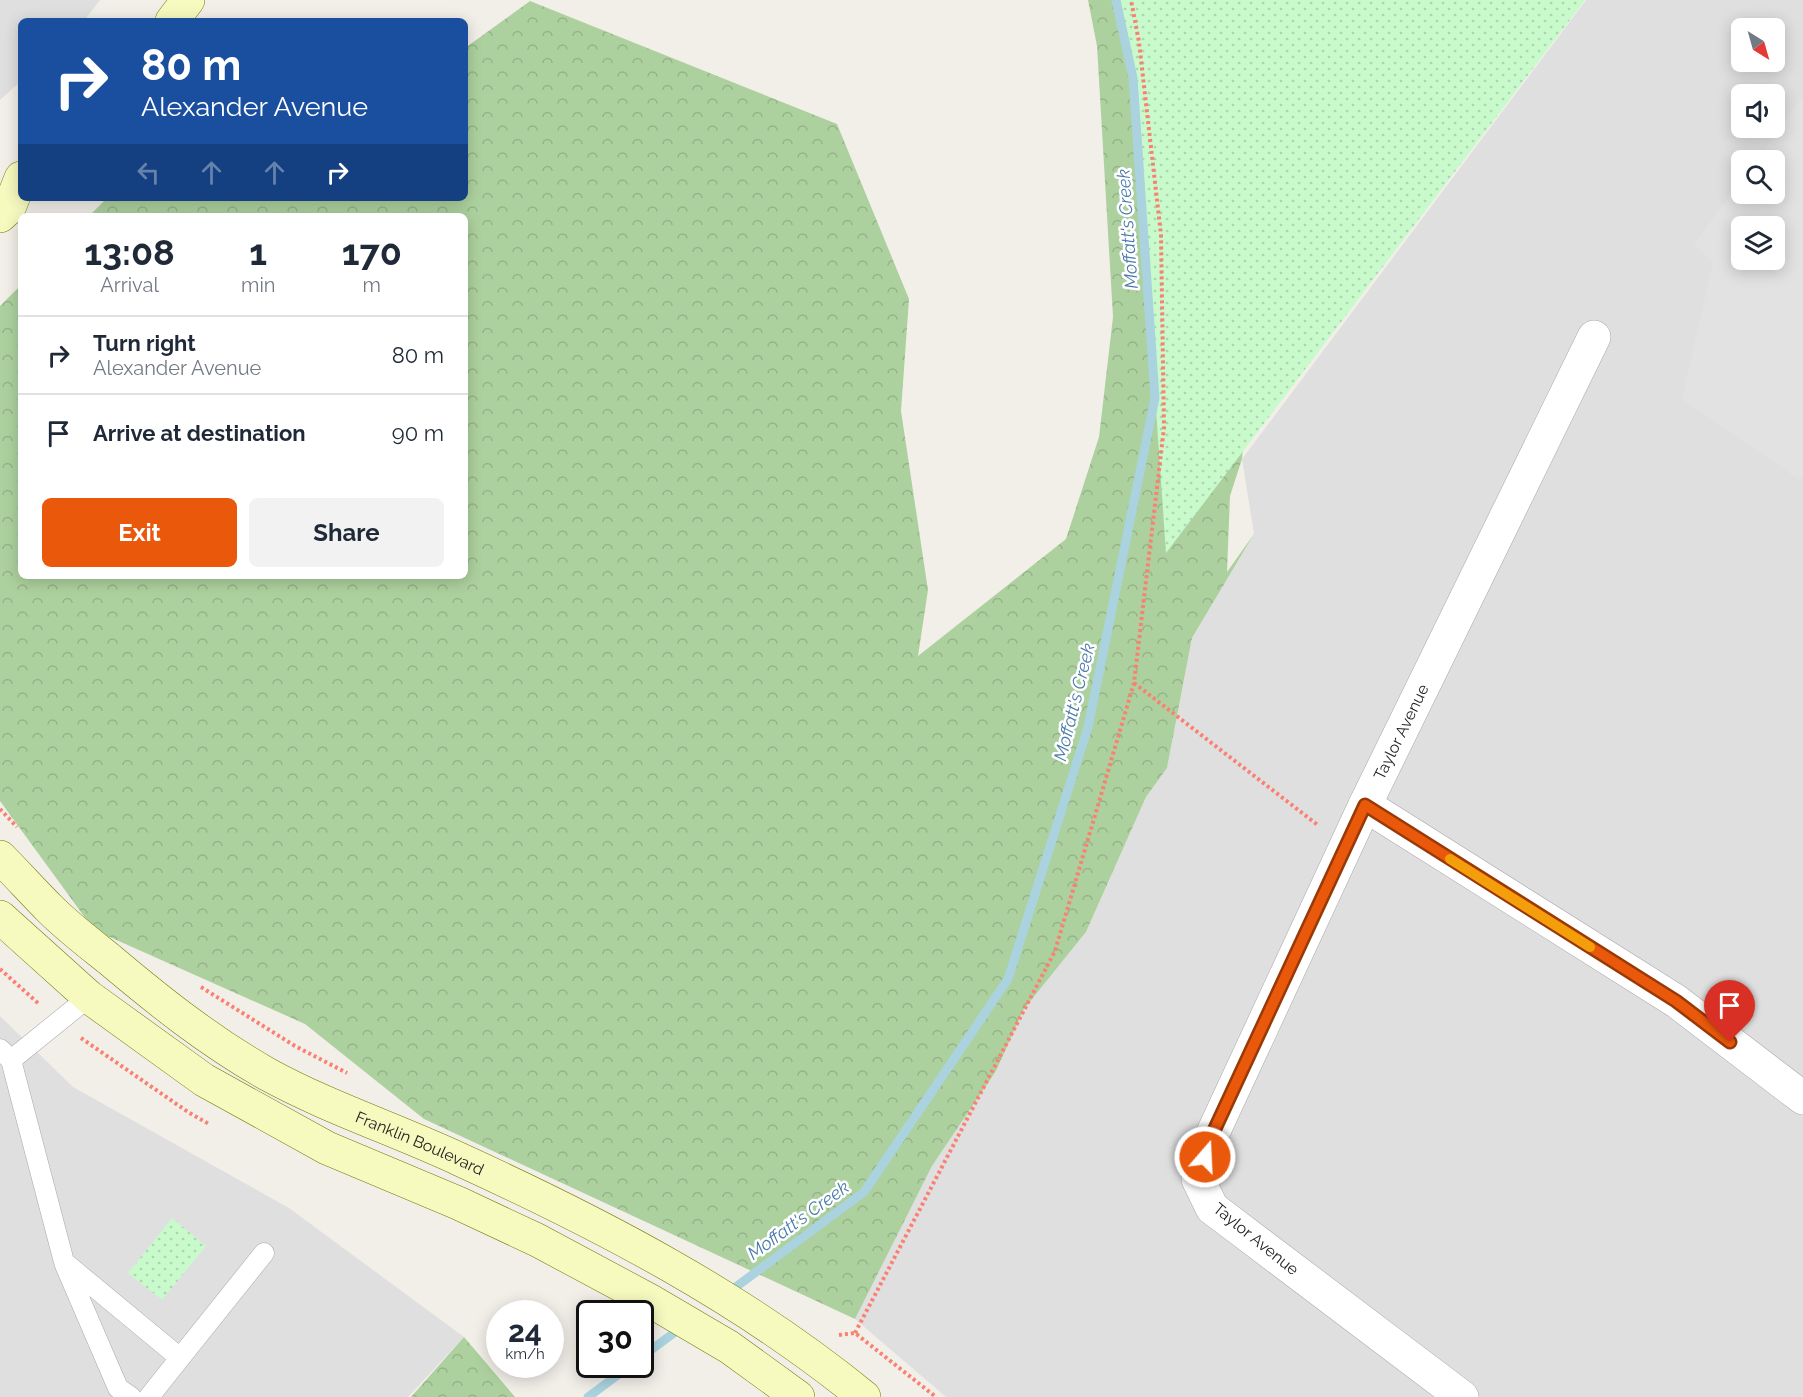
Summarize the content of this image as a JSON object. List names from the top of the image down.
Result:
{
  "streets": {
    "main road": ["Franklin Boulevard"],
    "street": ["Taylor Avenue"]
  },
  "water": ["Moffatt's Creek"],
  "north": "bottom right",
  "page": {
    "turn": ["80 m", "Alexander Avenue"],
    "eta": [
      "13:08",
      "Arrival",
      "1",
      "min",
      "170",
      "m"
    ],
    "list": [
      {
        "name": "Turn right",
        "note": "Alexander Avenue",
        "value": "80 m"
      },
      {
        "name": "Arrive at destination",
        "value": "90 m"
      }
    ],
    "buttons": ["Exit", "Share"],
    "speed": "24 km/h",
    "limit": "30"
  }
}
